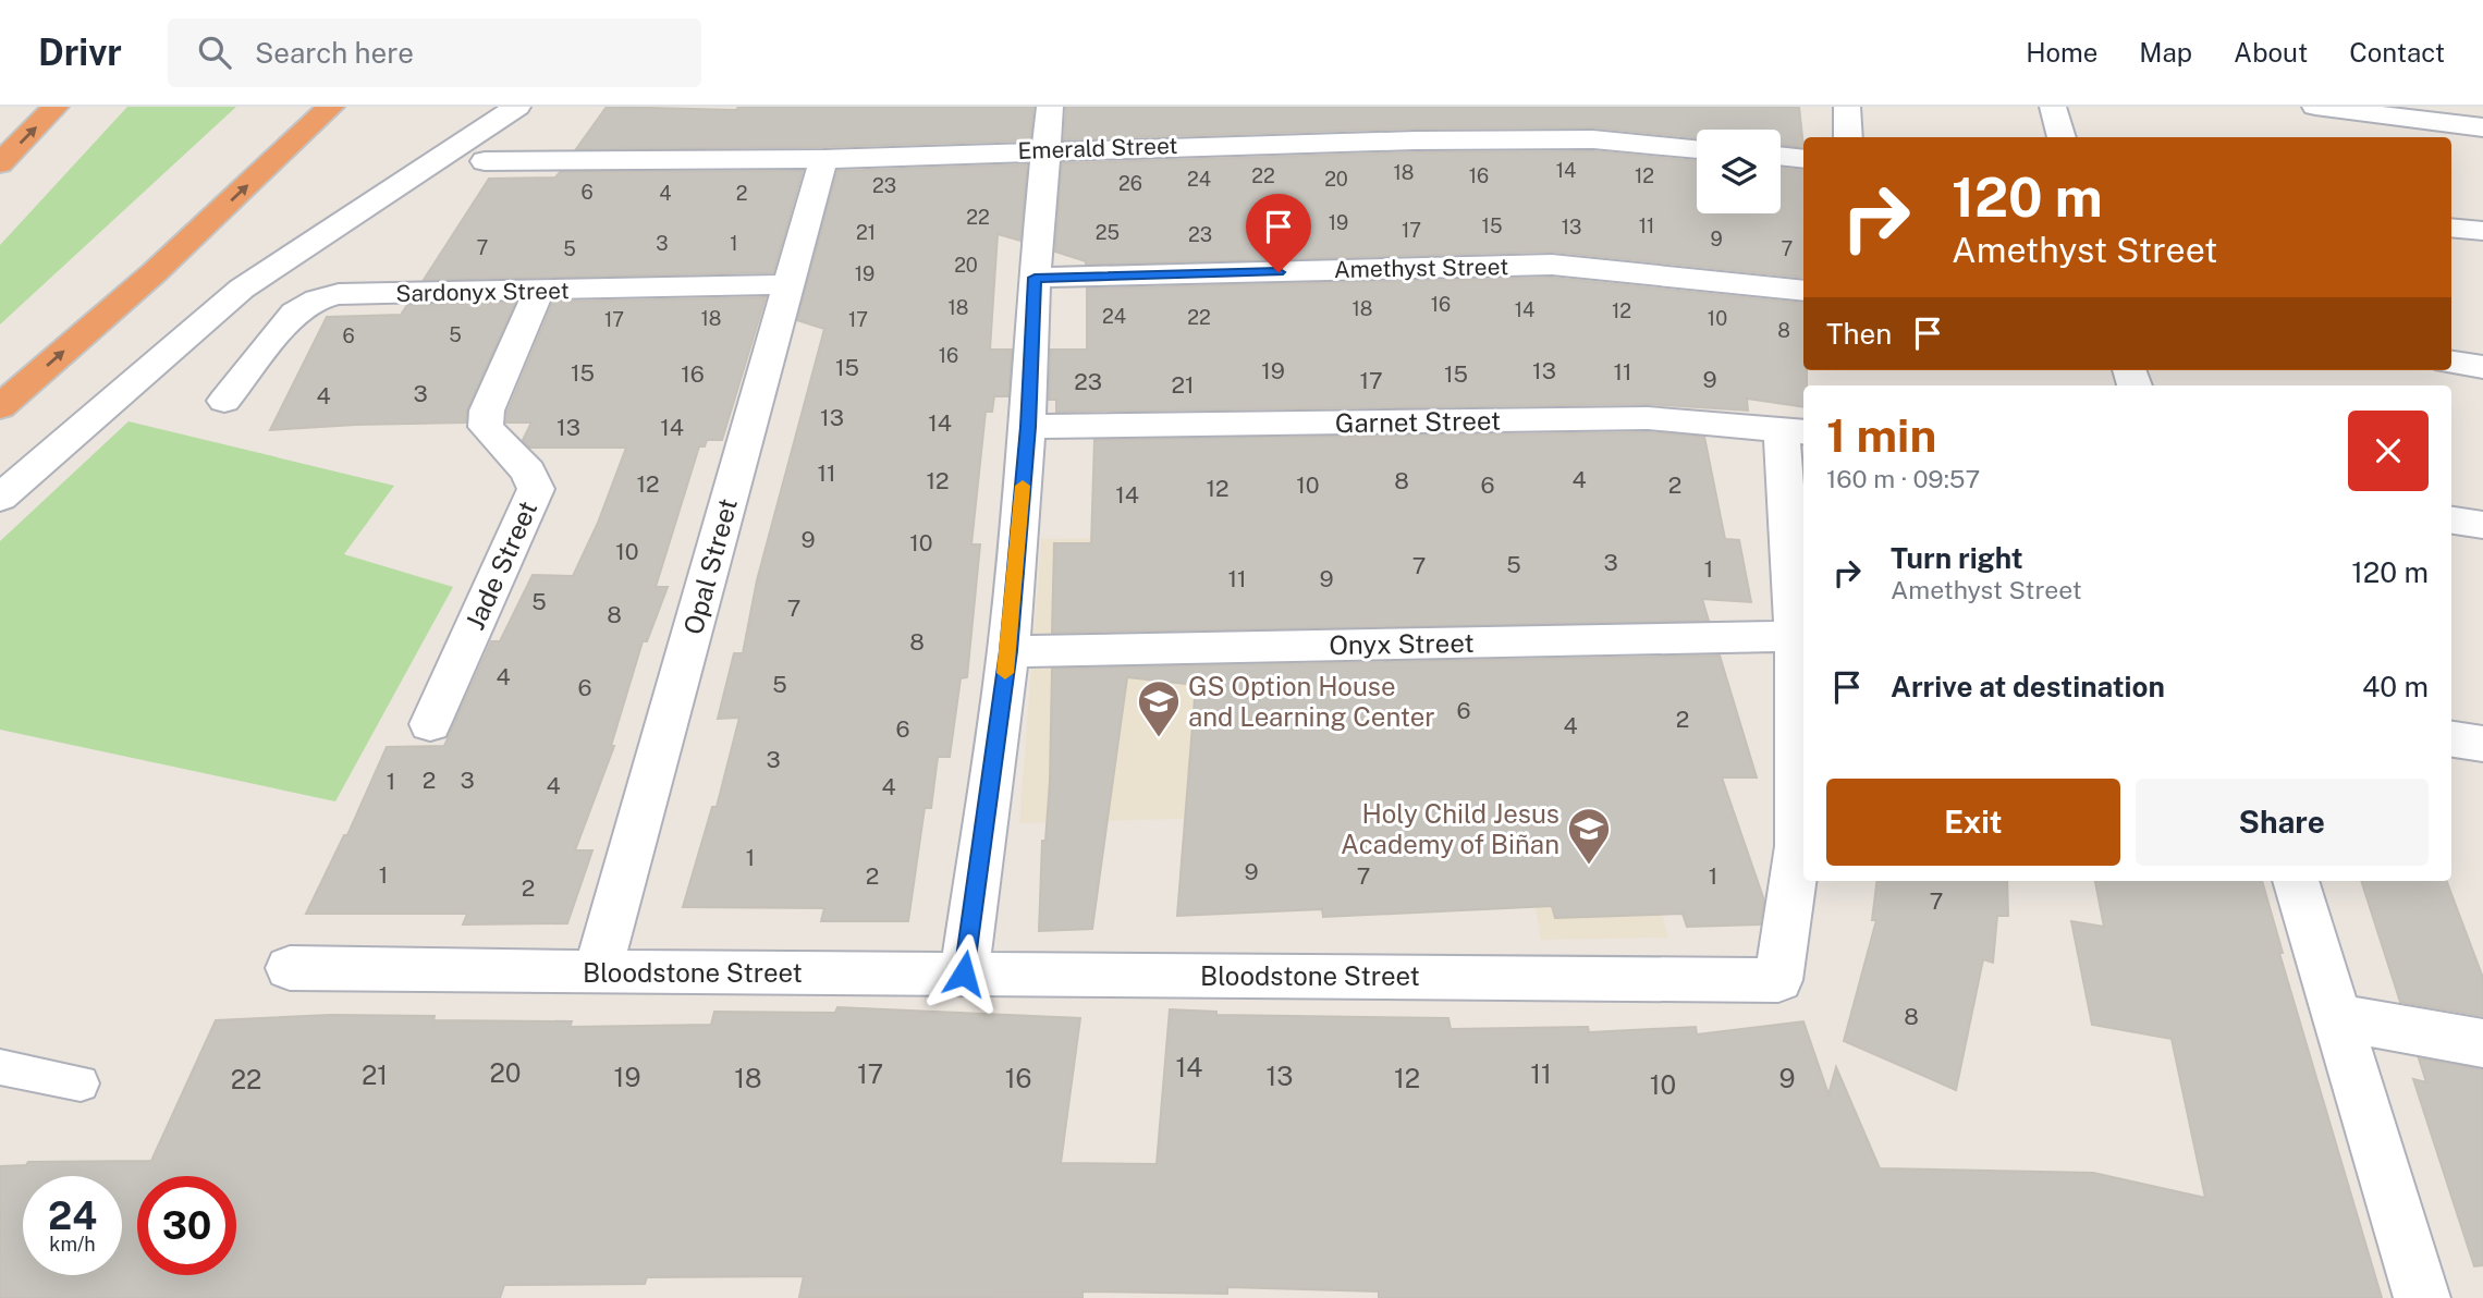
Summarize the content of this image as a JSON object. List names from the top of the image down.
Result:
{
  "streets": {
    "street": [
      "Emerald Street",
      "Amethyst Street",
      "Sardonyx Street",
      "Garnet Street",
      "Jade Street",
      "Opal Street",
      "Onyx Street",
      "Bloodstone Street"
    ]
  },
  "crossings": [
    ["Emerald Street", "Opal Street"],
    ["Sardonyx Street", "Jade Street"],
    ["Sardonyx Street", "Opal Street"],
    ["Garnet Street", "Bloodstone Street"],
    ["Opal Street", "Bloodstone Street"],
    ["Onyx Street", "Bloodstone Street"]
  ],
  "places": {
    "school or university": ["GS Option House and Learning Center", "Holy Child Jesus Academy of Biñan"]
  },
  "house_numbers": [
    "14",
    "18",
    "22",
    "16",
    "12",
    "24",
    "20",
    "26",
    "23",
    "6",
    "4",
    "2",
    "22",
    "19",
    "15",
    "11",
    "13",
    "17",
    "21",
    "25",
    "23",
    "9",
    "3",
    "1",
    "7",
    "5",
    "7",
    "20",
    "19",
    "16",
    "18",
    "18",
    "14",
    "12",
    "24",
    "22",
    "18",
    "10",
    "17",
    "17",
    "8",
    "5",
    "6",
    "16",
    "15",
    "19",
    "13",
    "11",
    "15",
    "16",
    "15",
    "9",
    "17",
    "23",
    "21",
    "3",
    "4",
    "13",
    "14",
    "13",
    "14",
    "11",
    "4",
    "12",
    "8",
    "12",
    "10",
    "6",
    "2",
    "12",
    "14",
    "9",
    "10",
    "10",
    "3",
    "5",
    "7",
    "1",
    "11",
    "9",
    "5",
    "7",
    "8",
    "8",
    "4",
    "5",
    "6",
    "6",
    "2",
    "4",
    "6",
    "3",
    "2",
    "3",
    "1",
    "4",
    "4",
    "1",
    "9",
    "1",
    "2",
    "7",
    "1",
    "2",
    "7",
    "8",
    "14",
    "20",
    "17",
    "11",
    "21",
    "13",
    "19",
    "18",
    "16",
    "12",
    "9",
    "22",
    "10"
  ],
  "page": {
    "header": "Drivr",
    "search": "Search here",
    "nav": [
      "Home",
      "Map",
      "About",
      "Contact"
    ],
    "turn": ["120 m", "Amethyst Street"],
    "then": "Then",
    "heading": ["1 min", "160 m · 09:57"],
    "list": [
      {
        "name": "Turn right",
        "note": "Amethyst Street",
        "value": "120 m"
      },
      {
        "name": "Arrive at destination",
        "value": "40 m"
      }
    ],
    "buttons": ["Exit", "Share"],
    "speed": "24 km/h",
    "limit": "30"
  }
}
